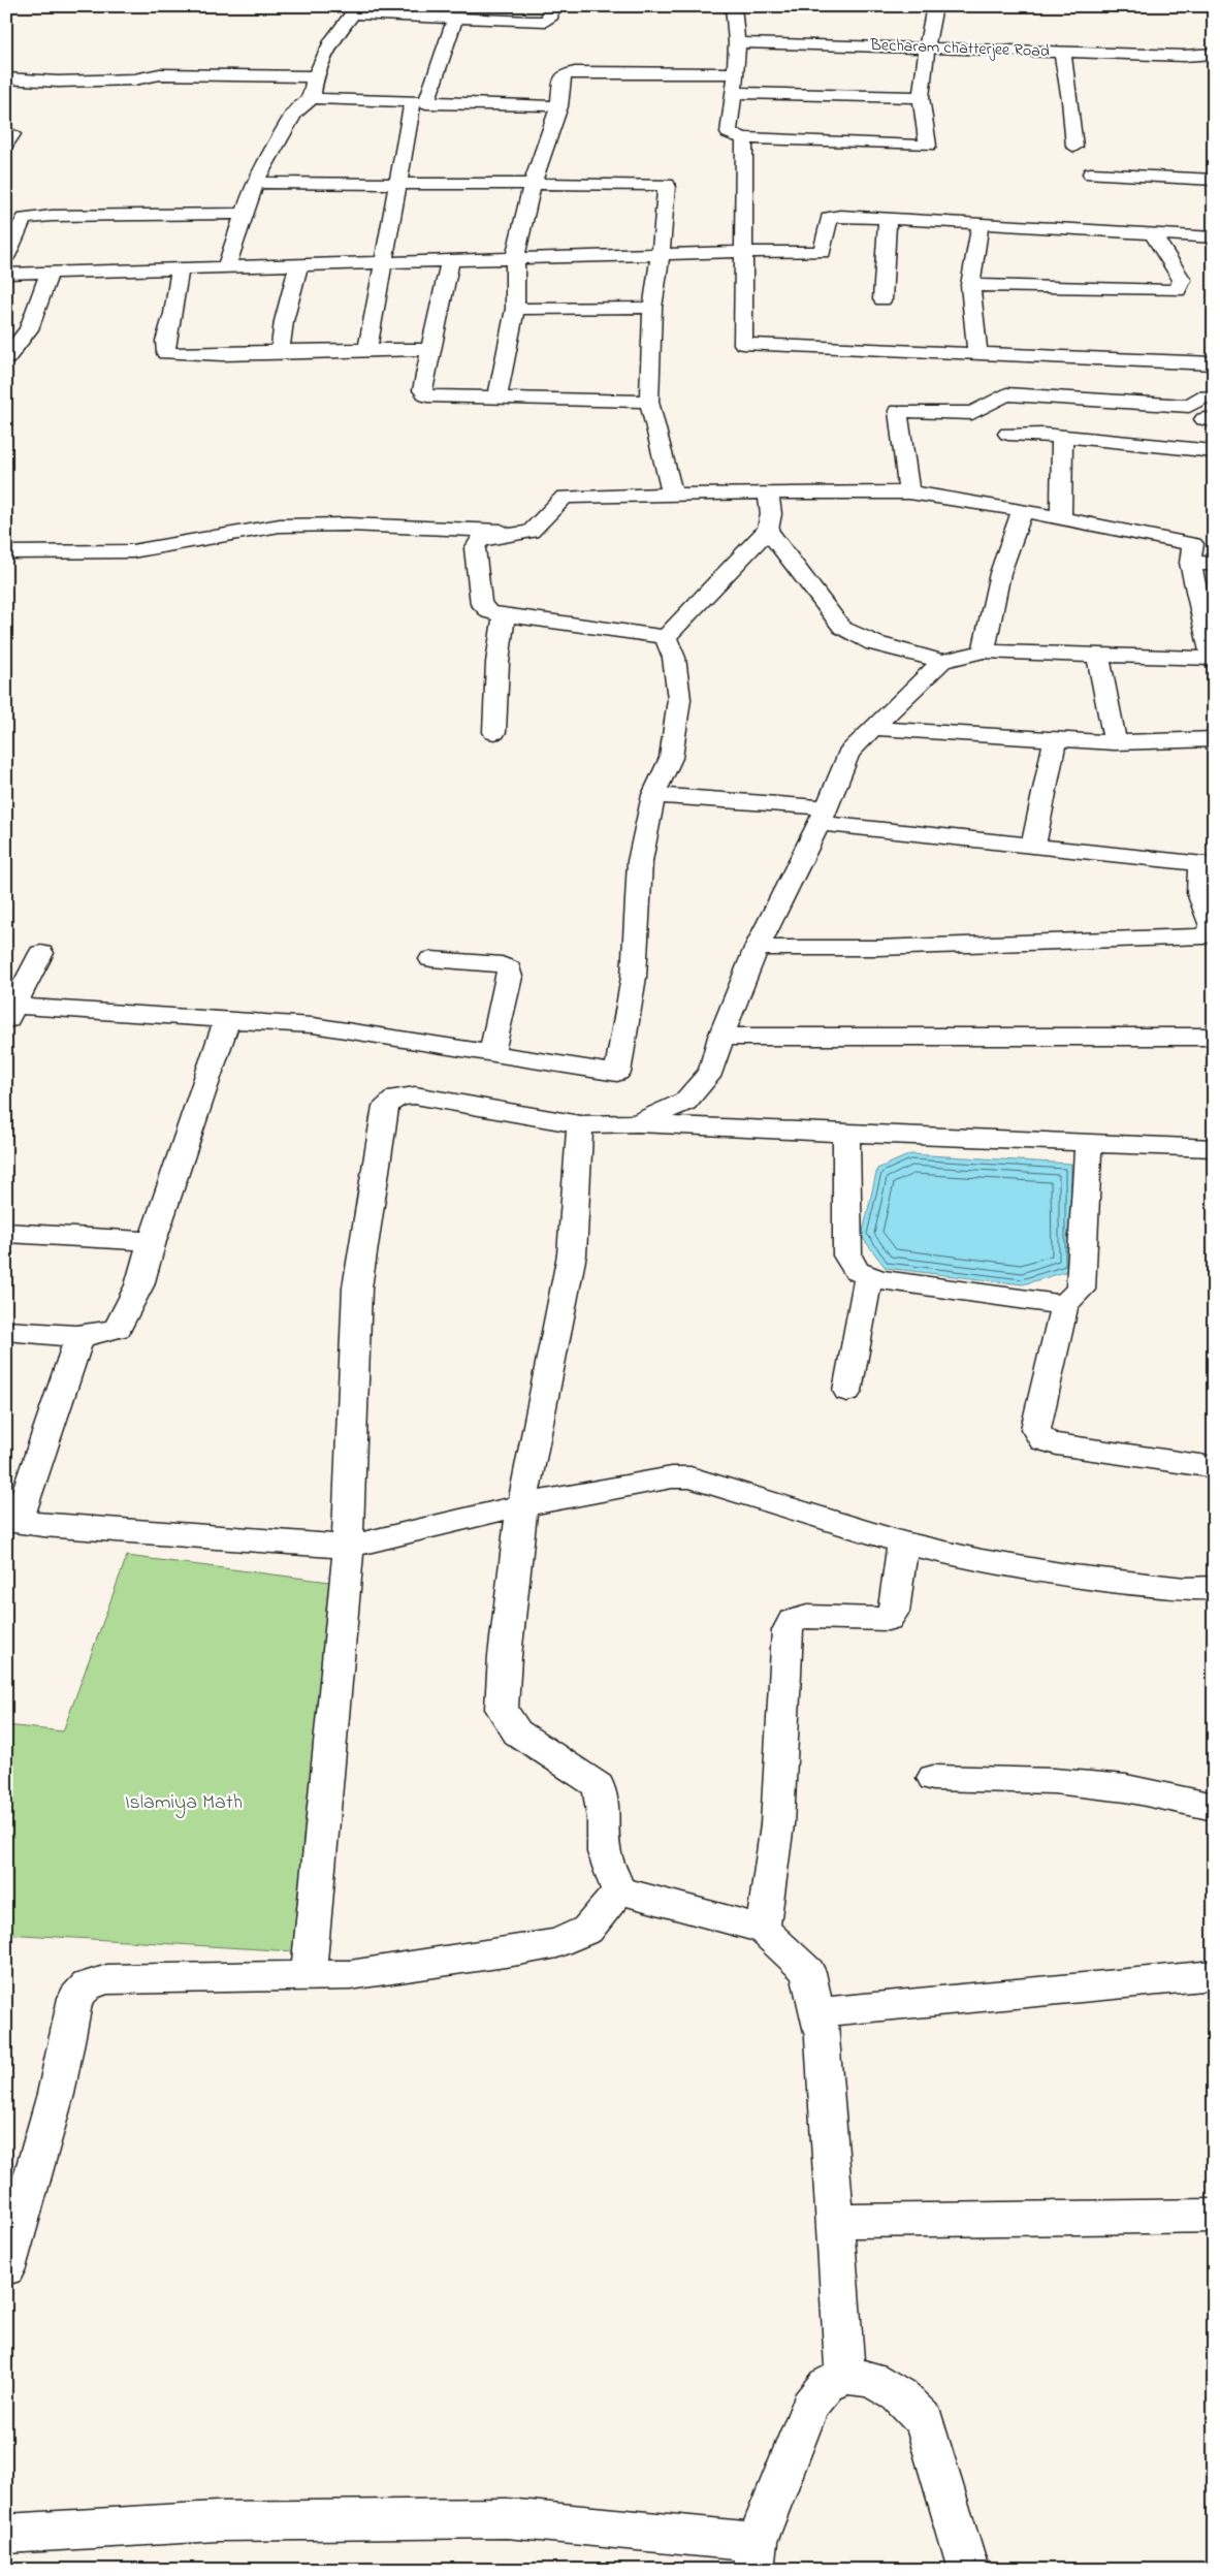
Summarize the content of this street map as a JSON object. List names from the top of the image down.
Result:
{
  "streets": {
    "street": ["Becharam chatterjee Road"]
  },
  "parks": ["Islamiya Math"]
}
